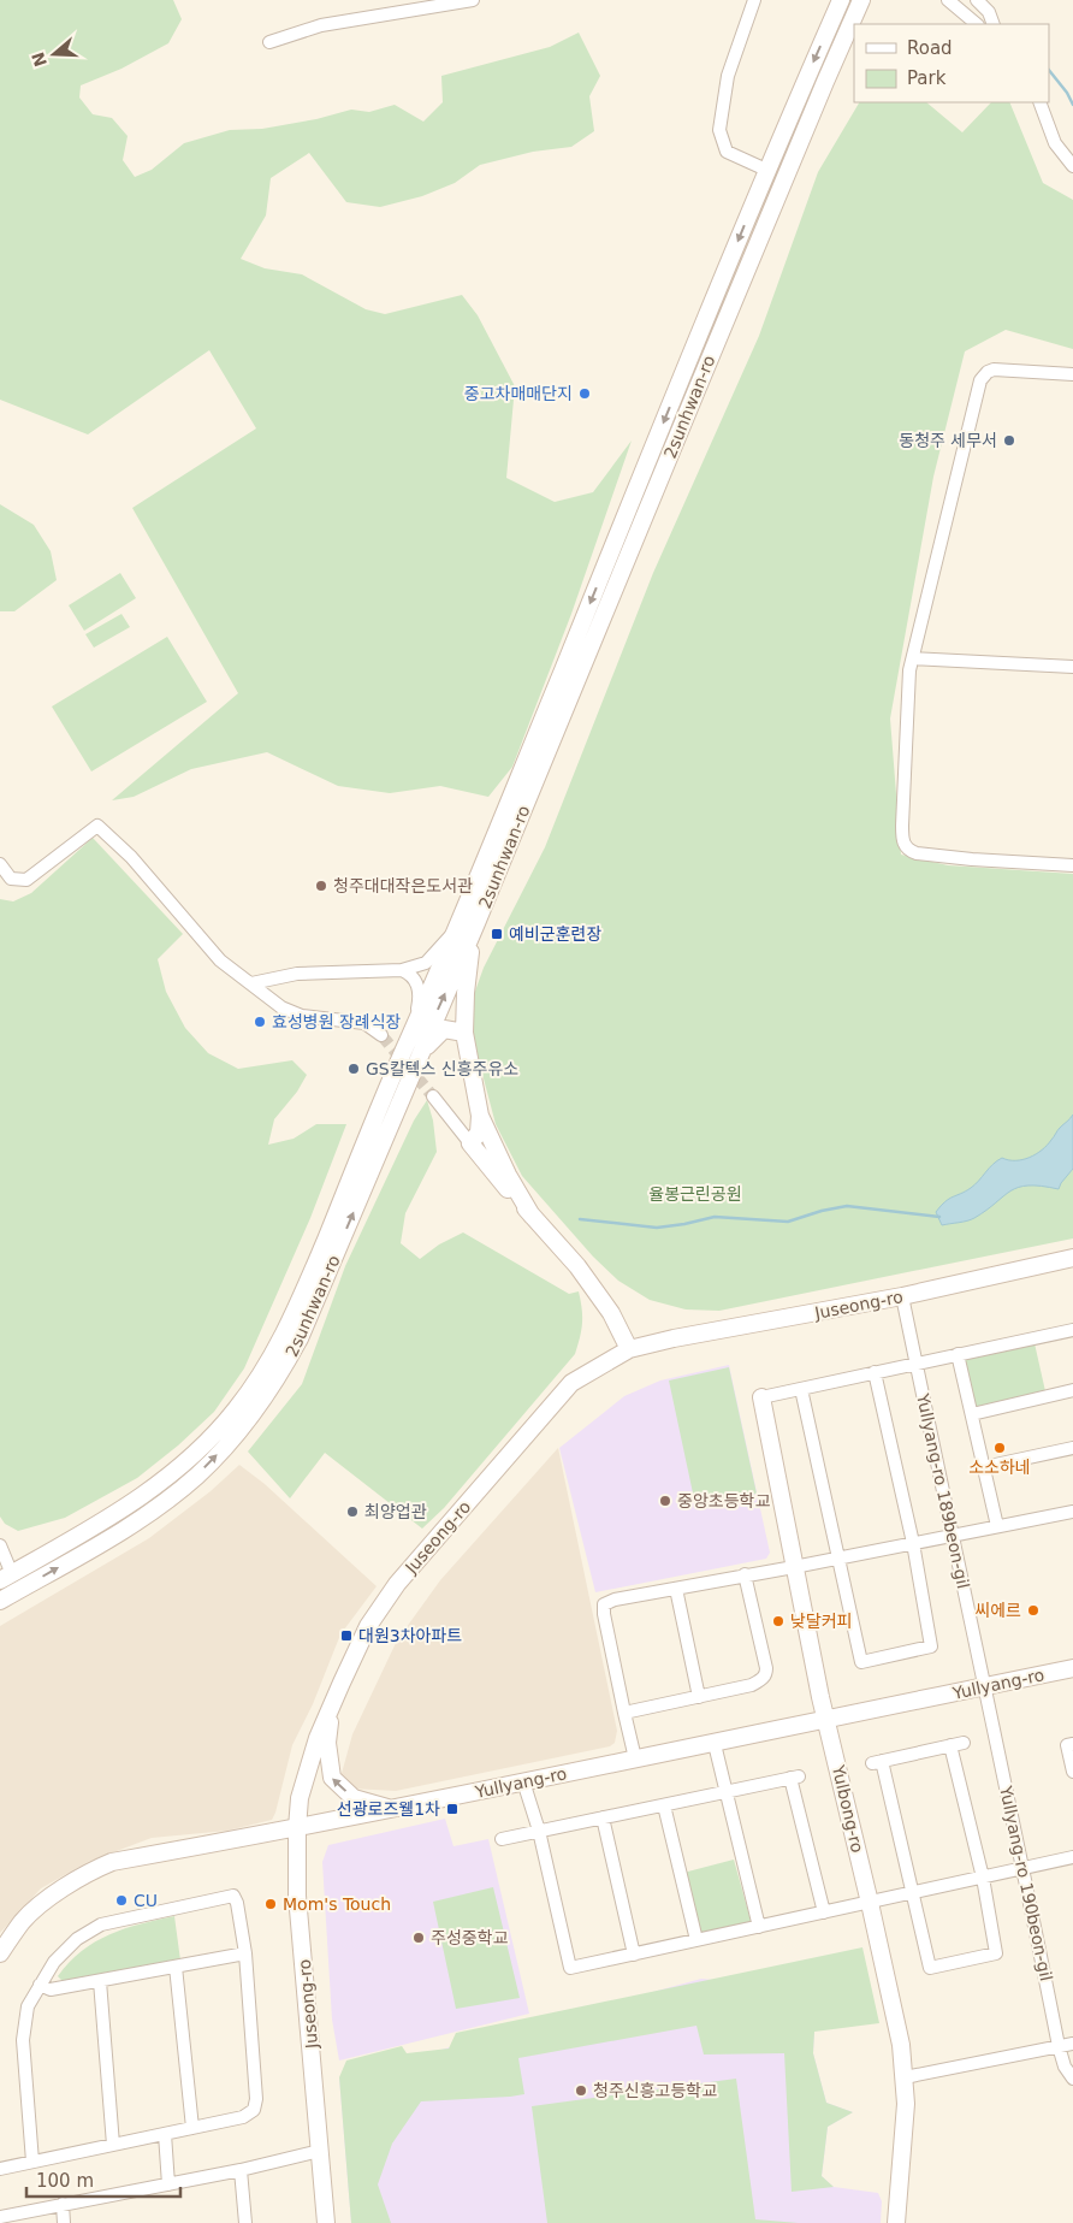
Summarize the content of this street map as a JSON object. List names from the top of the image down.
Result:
{
  "streets": {
    "street": [
      "2sunhwan-ro",
      "Juseong-ro",
      "Yullyang-ro 189beon-gil",
      "Yullyang-ro",
      "Yulbong-ro",
      "Yullyang-ro 190beon-gil"
    ]
  },
  "crossings": [
    ["Juseong-ro", "Yullyang-ro 189beon-gil"],
    ["Juseong-ro", "Yullyang-ro"],
    ["Yullyang-ro 189beon-gil", "Yullyang-ro"],
    ["Yullyang-ro 189beon-gil", "Yullyang-ro 190beon-gil"],
    ["Yullyang-ro", "Yulbong-ro"],
    ["Yullyang-ro", "Yullyang-ro 190beon-gil"]
  ],
  "parks": ["율봉근린공원"],
  "places": {
    "other": [
      "중고차매매단지",
      "동청주 세무서",
      "청주대대작은도서관",
      "효성병원 장례식장",
      "GS칼텍스 신흥주유소",
      "소소하네",
      "중앙초등학교",
      "최양업관",
      "씨에르",
      "낮달커피",
      "CU",
      "Mom's Touch",
      "주성중학교",
      "청주신흥고등학교"
    ],
    "transit": ["예비군훈련장", "대원3차아파트", "선광로즈웰1차"]
  },
  "legend": ["Road", "Park"],
  "scale_bar": "100 m",
  "north": "left"
}
